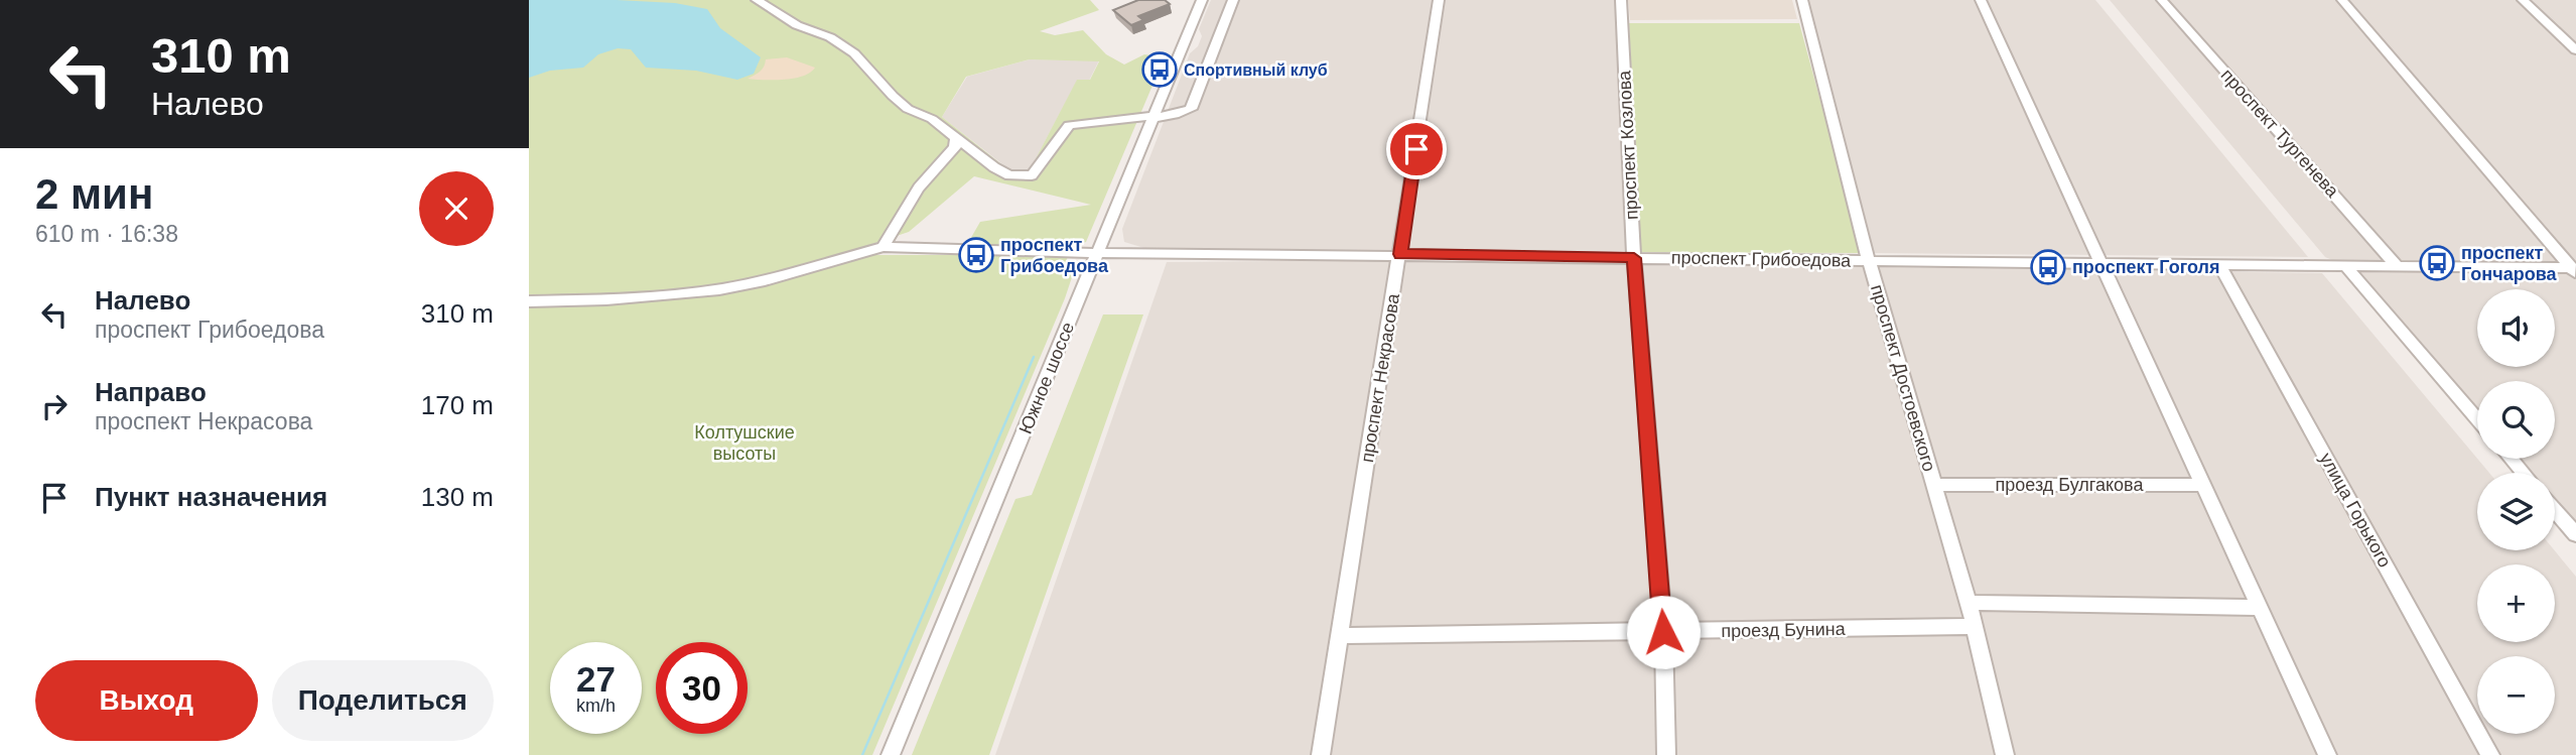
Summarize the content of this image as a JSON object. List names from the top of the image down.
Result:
{
  "streets": {
    "street": [
      "проспект Тургенева",
      "проспект Козлова",
      "проспект Грибоедова",
      "Южное шоссе",
      "проспект Некрасова",
      "проспект Достоевского",
      "проезд Булгакова",
      "улица Горького",
      "проезд Бунина"
    ]
  },
  "crossings": [
    ["проспект Тургенева", "проспект Грибоедова"],
    ["проспект Козлова", "проспект Грибоедова"],
    ["проспект Козлова", "проезд Бунина"],
    ["проспект Грибоедова", "Южное шоссе"],
    ["проспект Грибоедова", "проспект Некрасова"],
    ["проспект Грибоедова", "проспект Достоевского"],
    ["проспект Грибоедова", "улица Горького"],
    ["проспект Некрасова", "проезд Бунина"],
    ["проспект Достоевского", "проезд Булгакова"],
    ["проспект Достоевского", "проезд Бунина"]
  ],
  "parks": ["Колтушские высоты"],
  "places": {
    "bus stop": [
      "Спортивный клуб",
      "проспект Грибоедова",
      "проспект Гончарова",
      "проспект Гоголя"
    ]
  },
  "page": {
    "turn": ["310 m", "Налево"],
    "heading": ["2 мин", "610 m · 16:38"],
    "list": [
      {
        "name": "Налево",
        "note": "проспект Грибоедова",
        "value": "310 m"
      },
      {
        "name": "Направо",
        "note": "проспект Некрасова",
        "value": "170 m"
      },
      {
        "name": "Пункт назначения",
        "value": "130 m"
      }
    ],
    "map_buttons": ["+", "−"],
    "speed": "27 km/h",
    "limit": "30",
    "buttons": ["Выход", "Поделиться"]
  }
}
